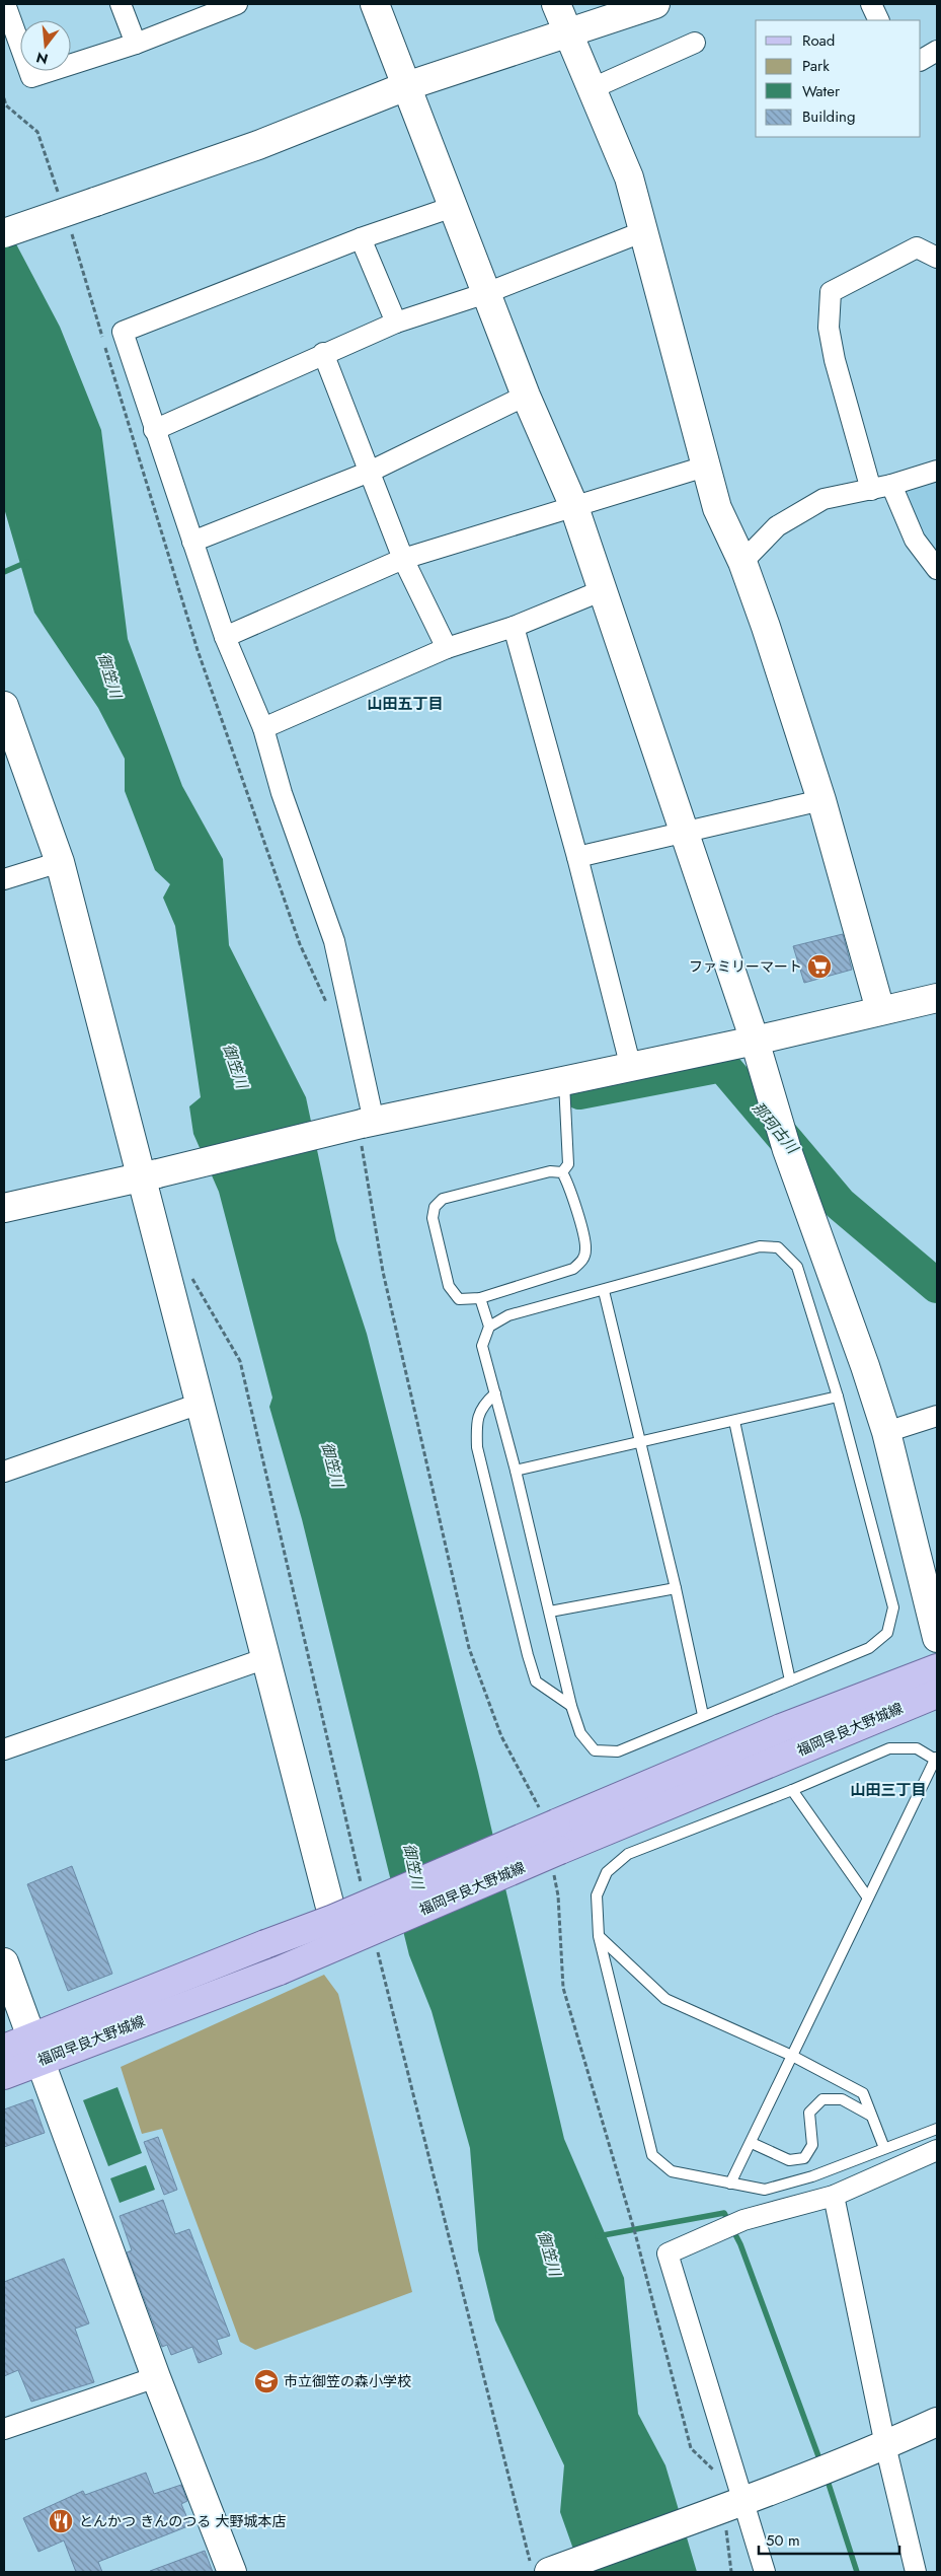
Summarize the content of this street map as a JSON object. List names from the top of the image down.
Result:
{
  "streets": {
    "main road": ["福岡早良大野城線"]
  },
  "districts": ["山田五丁目", "山田三丁目"],
  "water": ["御笠川", "那珂古川"],
  "places": {
    "supermarket": ["ファミリーマート"],
    "school or university": ["市立御笠の森小学校"],
    "restaurant": ["とんかつ きんのつる 大野城本店"]
  },
  "legend": [
    "Road",
    "Park",
    "Water",
    "Building"
  ],
  "scale_bar": "50 m",
  "north": "bottom"
}
